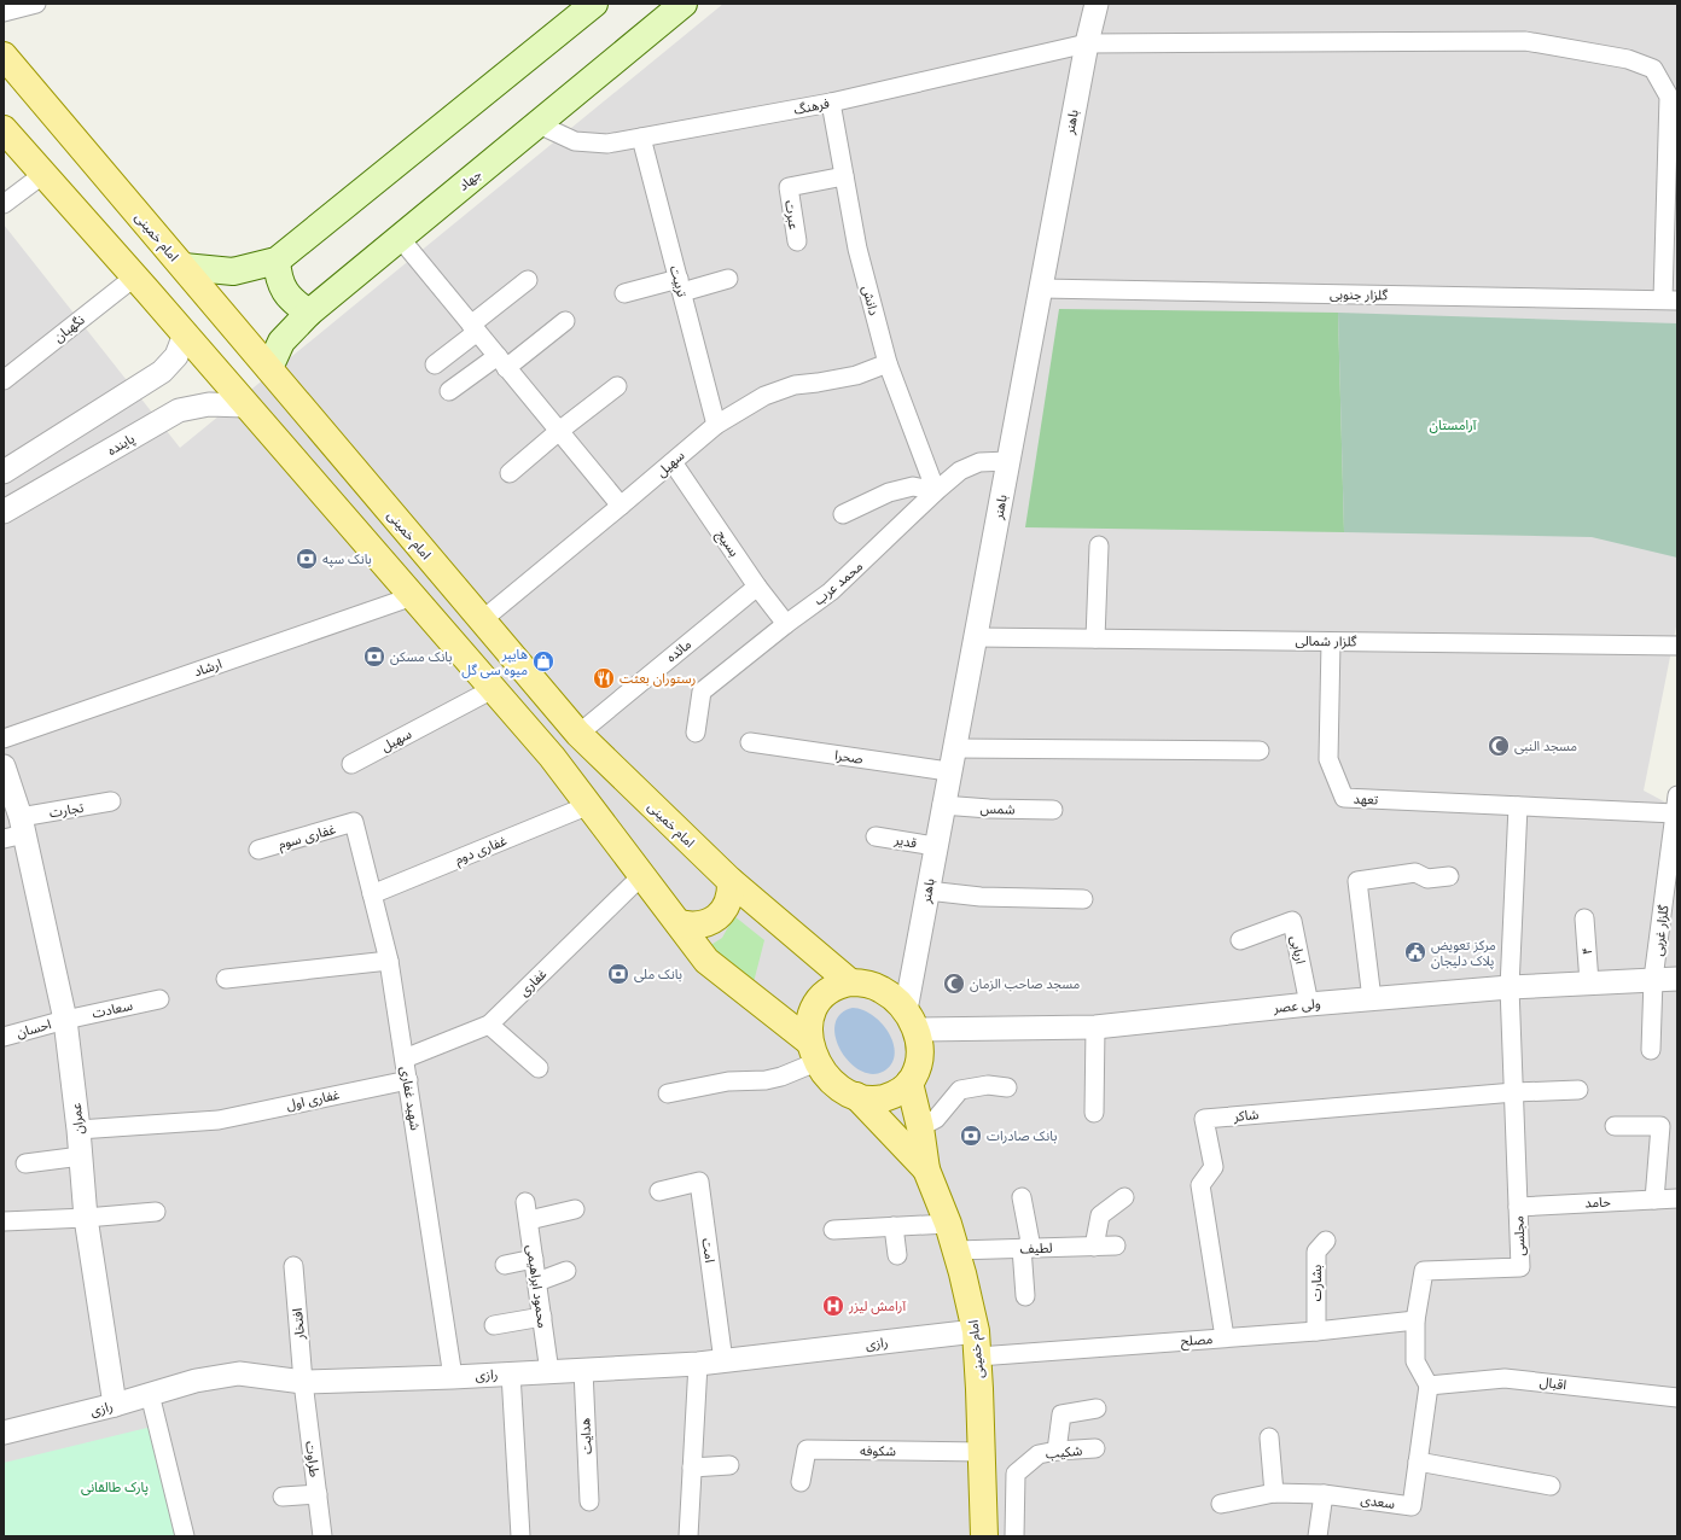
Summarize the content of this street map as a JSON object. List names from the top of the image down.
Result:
{
  "streets": {
    "main road": ["جهاد", "امام خمینی"],
    "street": [
      "فرهنگ",
      "باهنر",
      "عبرت",
      "تربیت",
      "گلزار جنوبی",
      "دانش",
      "نگهبان",
      "پاینده",
      "سهیل",
      "بسیج",
      "محمد عرب",
      "گلزار شمالی",
      "مائده",
      "ارشاد",
      "صحرا",
      "تعهد",
      "شمس",
      "تجارت",
      "غفاری سوم",
      "قدیر",
      "غفاری دوم",
      "گلزار غربی",
      "اربابی",
      "۴",
      "غفاری",
      "ولی عصر",
      "سعادت",
      "احسان",
      "شهید غفاری",
      "غفاری اول",
      "شاکر",
      "عمران",
      "حامد",
      "مجلسی",
      "لطیف",
      "امت",
      "بشارت",
      "محمود ابراهیمی",
      "افتخار",
      "مصلح",
      "رازی",
      "اقبال",
      "هدایت",
      "شکوفه",
      "شکیب",
      "طراوت",
      "سعدی"
    ]
  },
  "crossings": [
    ["فرهنگ", "باهنر"],
    ["فرهنگ", "جهاد"],
    ["فرهنگ", "تربیت"],
    ["فرهنگ", "گلزار جنوبی"],
    ["فرهنگ", "دانش"],
    ["باهنر", "امام خمینی"],
    ["باهنر", "گلزار جنوبی"],
    ["باهنر", "محمد عرب"],
    ["باهنر", "گلزار شمالی"],
    ["باهنر", "صحرا"],
    ["باهنر", "شمس"],
    ["باهنر", "قدیر"],
    ["باهنر", "ولی عصر"],
    ["جهاد", "امام خمینی"],
    ["عبرت", "دانش"],
    ["امام خمینی", "سهیل"],
    ["امام خمینی", "مائده"],
    ["امام خمینی", "ولی عصر"],
    ["امام خمینی", "لطیف"],
    ["امام خمینی", "مصلح"],
    ["امام خمینی", "رازی"],
    ["امام خمینی", "شکوفه"],
    ["تربیت", "سهیل"],
    ["دانش", "سهیل"],
    ["دانش", "محمد عرب"],
    ["سهیل", "بسیج"],
    ["بسیج", "محمد عرب"],
    ["بسیج", "مائده"],
    ["گلزار شمالی", "تعهد"],
    ["تعهد", "گلزار غربی"],
    ["تجارت", "عمران"],
    ["غفاری سوم", "شهید غفاری"],
    ["غفاری دوم", "شهید غفاری"],
    ["گلزار غربی", "ولی عصر"],
    ["اربابی", "ولی عصر"],
    ["۴", "ولی عصر"],
    ["غفاری", "شهید غفاری"],
    ["ولی عصر", "مجلسی"],
    ["سعادت", "احسان"],
    ["سعادت", "عمران"],
    ["احسان", "عمران"],
    ["شهید غفاری", "غفاری اول"],
    ["شهید غفاری", "رازی"],
    ["غفاری اول", "عمران"],
    ["شاکر", "مجلسی"],
    ["شاکر", "مصلح"],
    ["عمران", "رازی"],
    ["حامد", "مجلسی"],
    ["مجلسی", "مصلح"],
    ["مجلسی", "اقبال"],
    ["مجلسی", "سعدی"],
    ["امت", "رازی"],
    ["بشارت", "مصلح"],
    ["محمود ابراهیمی", "رازی"],
    ["افتخار", "رازی"],
    ["افتخار", "طراوت"],
    ["مصلح", "رازی"],
    ["رازی", "هدایت"],
    ["رازی", "طراوت"],
    ["اقبال", "سعدی"]
  ],
  "parks": ["آرامستان", "پارک طالقانی"],
  "places": {
    "bank": [
      "بانک سپه",
      "بانک مسکن",
      "بانک ملی",
      "بانک صادرات"
    ],
    "shop": ["هایپر میوه سی گل"],
    "restaurant": ["رستوران بعثت"],
    "mosque": ["مسجد النبی", "مسجد صاحب الزمان"],
    "public building": ["مرکز تعویض پلاک دلیجان"],
    "hospital": ["آرامش لیزر"]
  }
}
